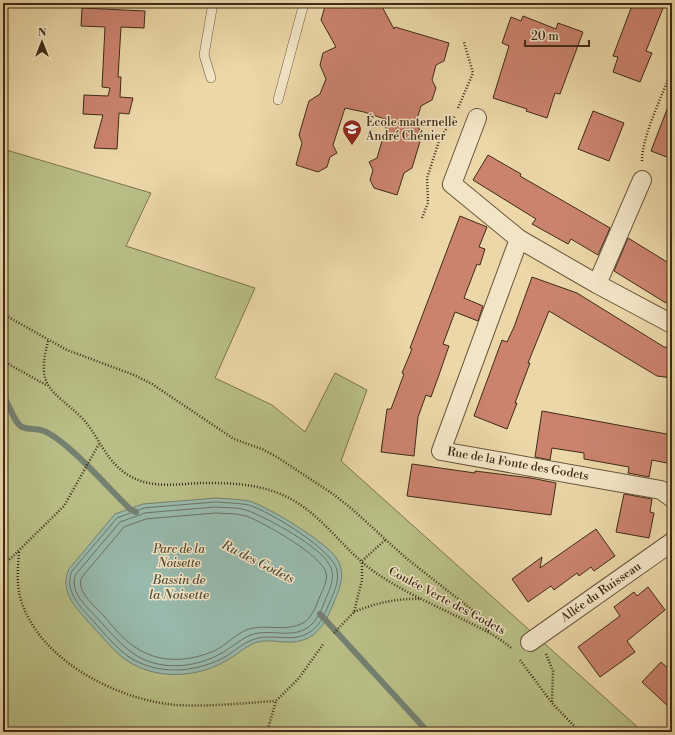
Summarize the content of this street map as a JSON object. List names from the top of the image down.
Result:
{
  "streets": {
    "street": ["Rue de la Fonte des Godets", "Allée du Ruisseau"],
    "path": ["Coulée Verte des Godets"]
  },
  "water": ["Ru des Godets", "Bassin de la Noisette"],
  "parks": ["Parc de la Noisette"],
  "places": {
    "school or university": ["École maternelle André Chénier"]
  },
  "scale_bar": "20 m",
  "north": "top"
}
